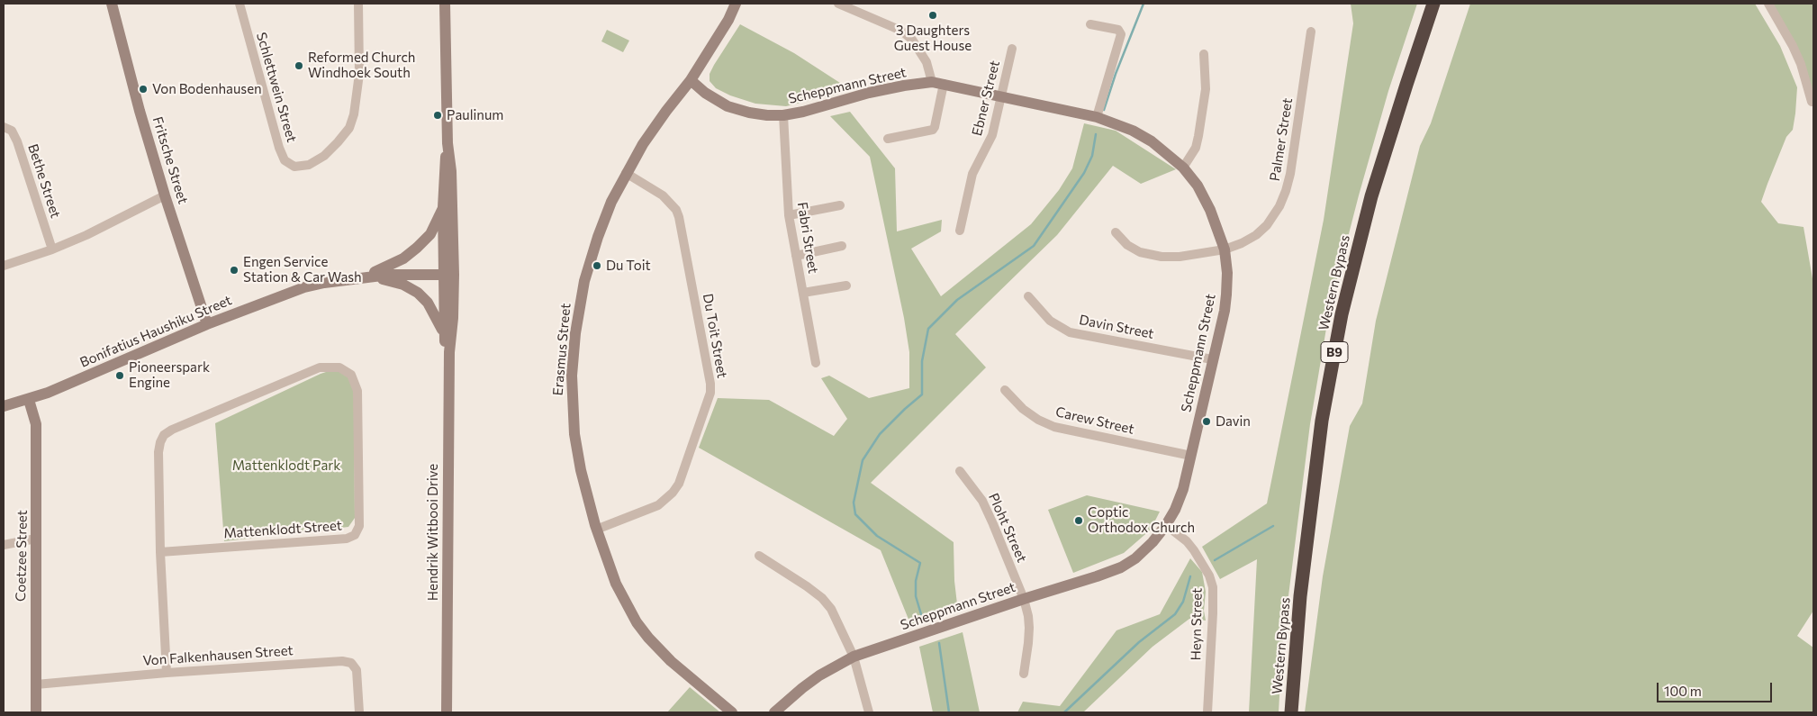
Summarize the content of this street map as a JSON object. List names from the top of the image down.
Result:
{
  "streets": {
    "highway": ["Western Bypass", "B9"],
    "street": [
      "Scheppmann Street",
      "Schlettwein Street",
      "Ebner Street",
      "Palmer Street",
      "Fritsche Street",
      "Bethe Street",
      "Fabri Street",
      "Davin Street",
      "Bonifatius Haushiku Street",
      "Du Toit Street",
      "Erasmus Street",
      "Carew Street",
      "Ploht Street",
      "Mattenklodt Street",
      "Hendrik Witbooi Drive",
      "Coetzee Street",
      "Heyn Street",
      "Von Falkenhausen Street"
    ]
  },
  "crossings": [
    ["Scheppmann Street", "Ebner Street"],
    ["Scheppmann Street", "Palmer Street"],
    ["Scheppmann Street", "Fabri Street"],
    ["Scheppmann Street", "Davin Street"],
    ["Scheppmann Street", "Erasmus Street"],
    ["Scheppmann Street", "Carew Street"],
    ["Scheppmann Street", "Ploht Street"],
    ["Scheppmann Street", "Heyn Street"],
    ["Fritsche Street", "Bonifatius Haushiku Street"],
    ["Bonifatius Haushiku Street", "Hendrik Witbooi Drive"],
    ["Bonifatius Haushiku Street", "Coetzee Street"],
    ["Du Toit Street", "Erasmus Street"],
    ["Mattenklodt Street", "Von Falkenhausen Street"],
    ["Coetzee Street", "Von Falkenhausen Street"]
  ],
  "parks": ["Mattenklodt Park"],
  "places": [
    "3 Daughters Guest House",
    "Reformed Church Windhoek South",
    "Von Bodenhausen",
    "Paulinum",
    "Du Toit",
    "Engen Service Station & Car Wash",
    "Pioneerspark Engine",
    "Davin",
    "Coptic Orthodox Church"
  ],
  "scale_bar": "100 m"
}
